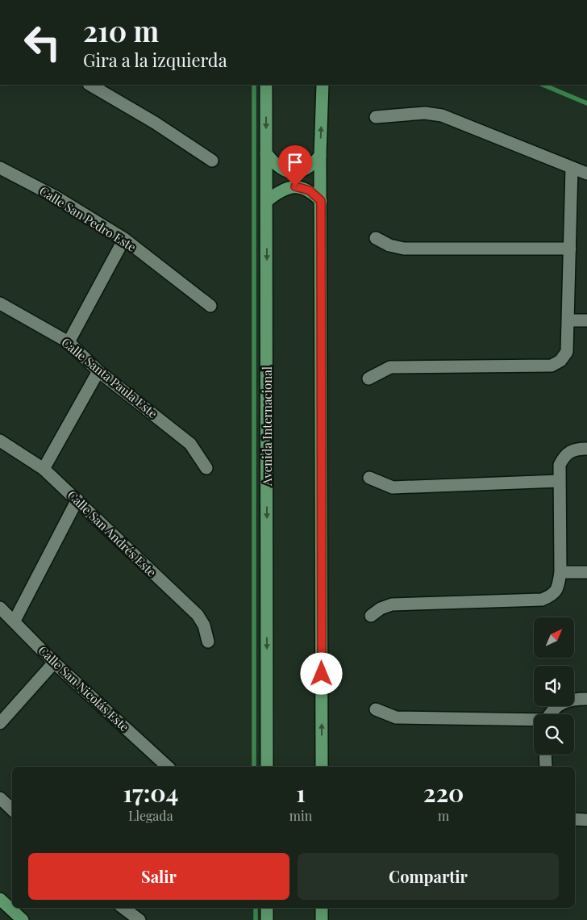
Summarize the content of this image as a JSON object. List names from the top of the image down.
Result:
{
  "streets": {
    "main road": ["Avenida Internacional"],
    "street": [
      "Calle San Pedro Este",
      "Calle Santa Paula Este",
      "Calle San Andrés Este",
      "Calle San Nicolás Este"
    ]
  },
  "north": "top right",
  "page": {
    "turn": ["210 m", "Gira a la izquierda"],
    "eta": [
      "17:04",
      "Llegada",
      "1",
      "min",
      "220",
      "m"
    ],
    "buttons": ["Salir", "Compartir"]
  }
}
